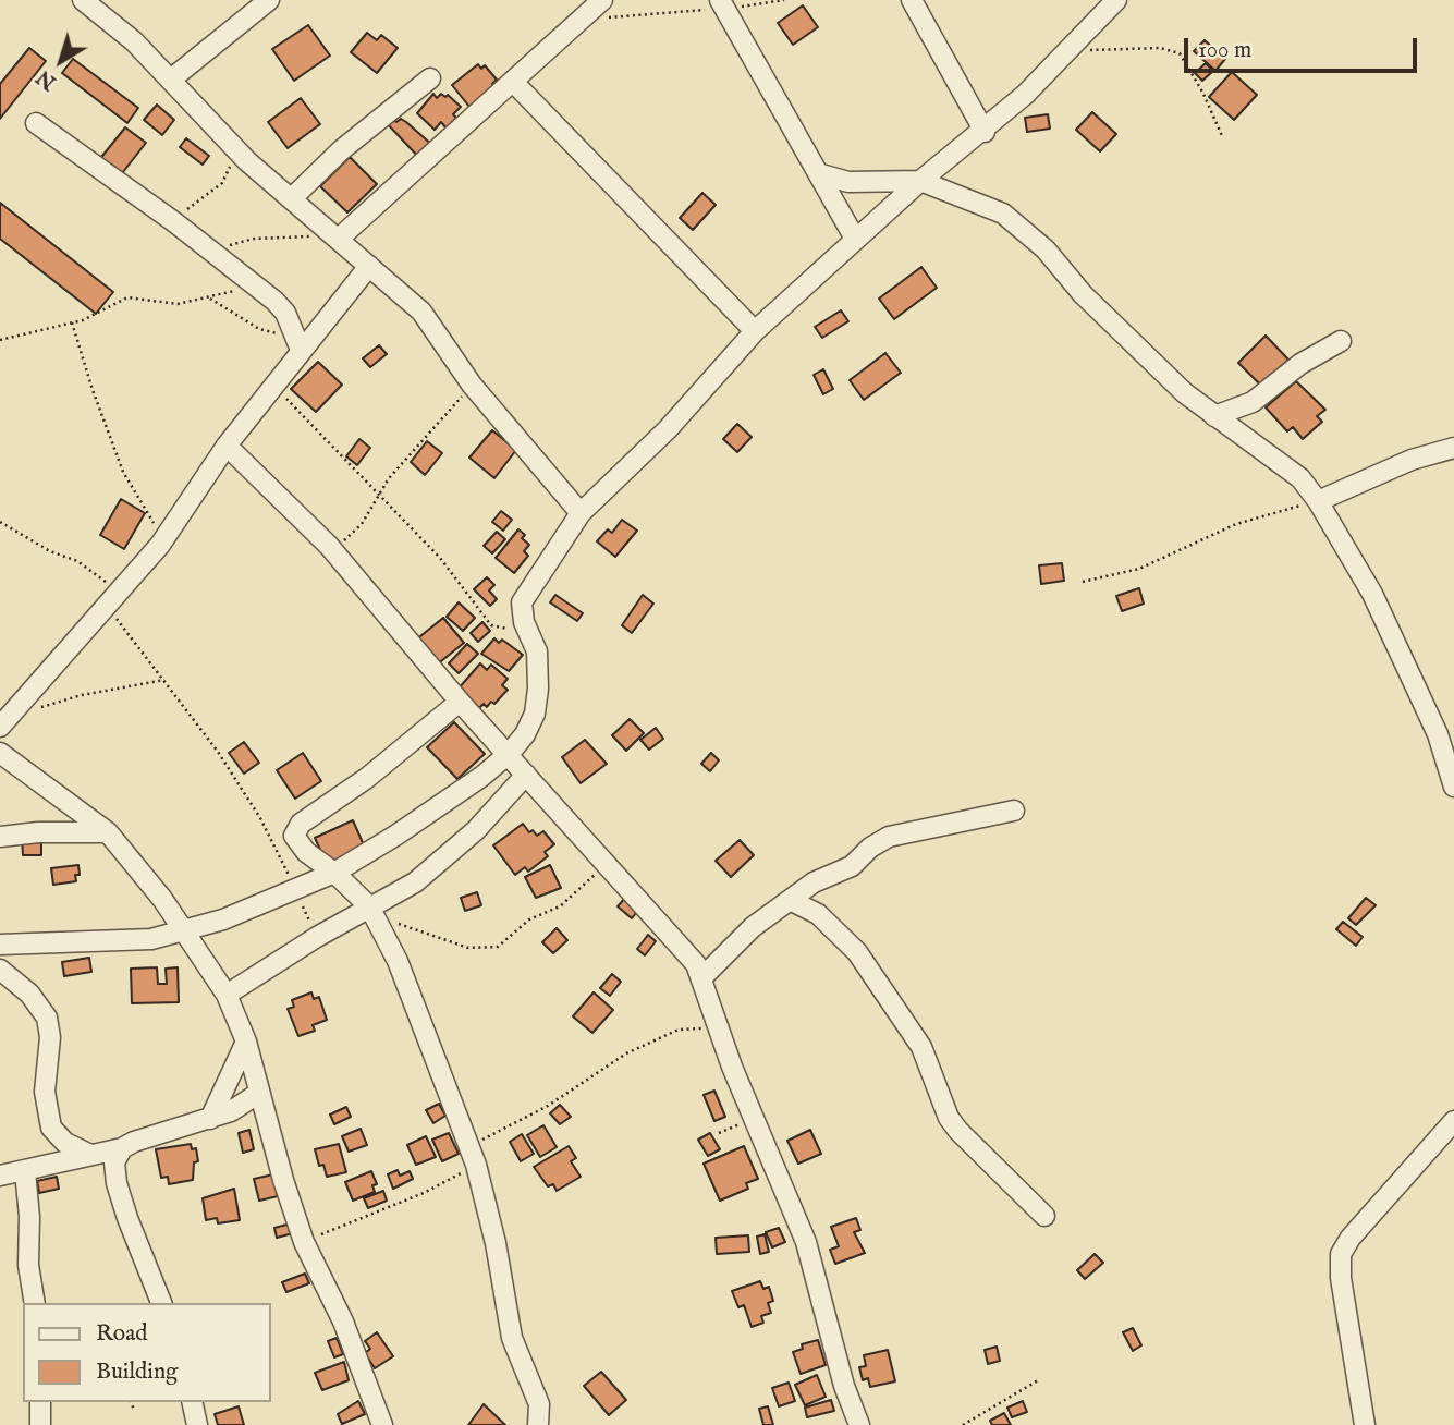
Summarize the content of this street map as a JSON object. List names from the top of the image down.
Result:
{
  "legend": ["Road", "Building"],
  "scale_bar": "100 m",
  "north": "bottom left"
}
